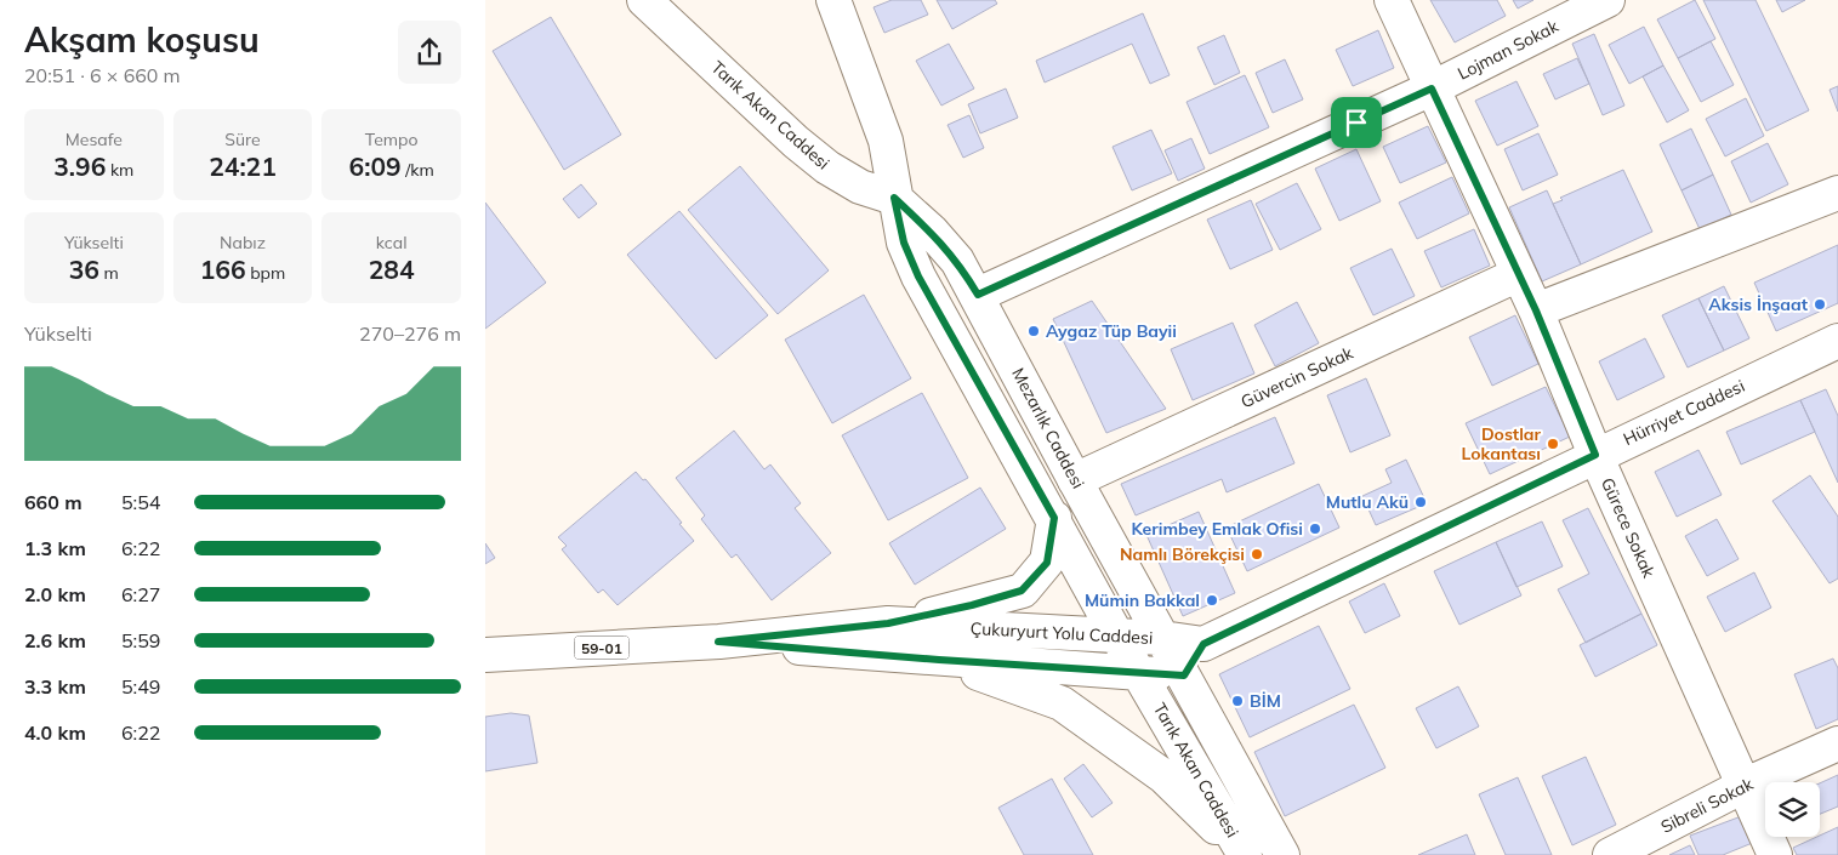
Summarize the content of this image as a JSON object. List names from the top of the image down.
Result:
{
  "streets": {
    "main road": [
      "Lojman Sokak",
      "Tarık Akan Caddesi",
      "Güvercin Sokak",
      "Hürriyet Caddesi",
      "Mezarlık Caddesi",
      "Gürece Sokak",
      "Çukuryurt Yolu Caddesi",
      "59-01",
      "Sibreli Sokak"
    ]
  },
  "crossings": [
    ["Lojman Sokak", "Mezarlık Caddesi"],
    ["Lojman Sokak", "Gürece Sokak"],
    ["Tarık Akan Caddesi", "Mezarlık Caddesi"],
    ["Tarık Akan Caddesi", "Çukuryurt Yolu Caddesi"],
    ["Güvercin Sokak", "Mezarlık Caddesi"],
    ["Güvercin Sokak", "Gürece Sokak"],
    ["Hürriyet Caddesi", "Gürece Sokak"],
    ["Hürriyet Caddesi", "Çukuryurt Yolu Caddesi"],
    ["Mezarlık Caddesi", "Çukuryurt Yolu Caddesi"],
    ["Gürece Sokak", "Sibreli Sokak"]
  ],
  "places": [
    "Aksis İnşaat",
    "Aygaz Tüp Bayii",
    "Dostlar Lokantası",
    "Mutlu Akü",
    "Kerimbey Emlak Ofisi",
    "Namlı Börekçisi",
    "Mümin Bakkal",
    "BİM"
  ],
  "page": {
    "heading": ["Akşam koşusu", "20:51 · 6 × 660 m"],
    "stats": [
      ["Mesafe", "3.96 km"],
      ["Süre", "24:21"],
      ["Tempo", "6:09 /km"],
      ["Yükselti", "36 m"],
      ["Nabız", "166 bpm"],
      ["kcal", "284"]
    ],
    "chart": ["Yükselti", "270–276 m"],
    "list": [
      {
        "name": "660 m",
        "note": "5:54"
      },
      {
        "name": "1.3 km",
        "note": "6:22"
      },
      {
        "name": "2.0 km",
        "note": "6:27"
      },
      {
        "name": "2.6 km",
        "note": "5:59"
      },
      {
        "name": "3.3 km",
        "note": "5:49"
      },
      {
        "name": "4.0 km",
        "note": "6:22"
      }
    ]
  }
}
